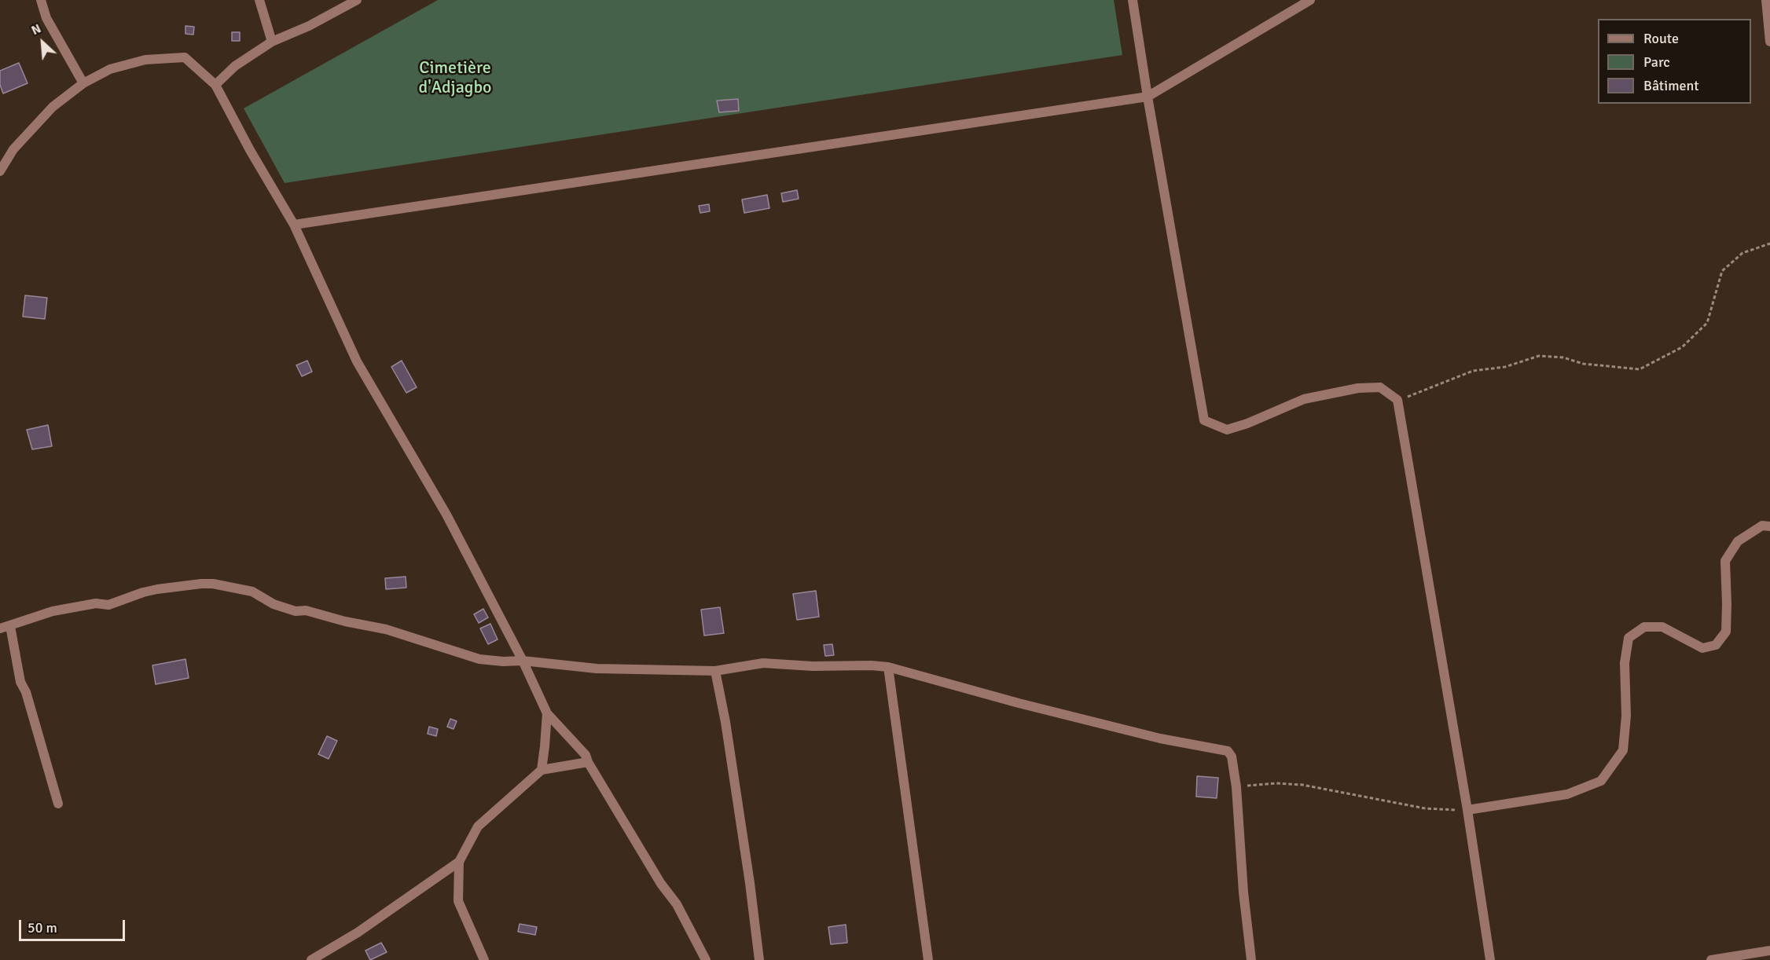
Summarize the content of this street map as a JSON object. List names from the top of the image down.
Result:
{
  "parks": ["Cimetière d'Adjagbo"],
  "legend": ["Route", "Parc", "Bâtiment"],
  "scale_bar": "50 m",
  "north": "top left"
}
